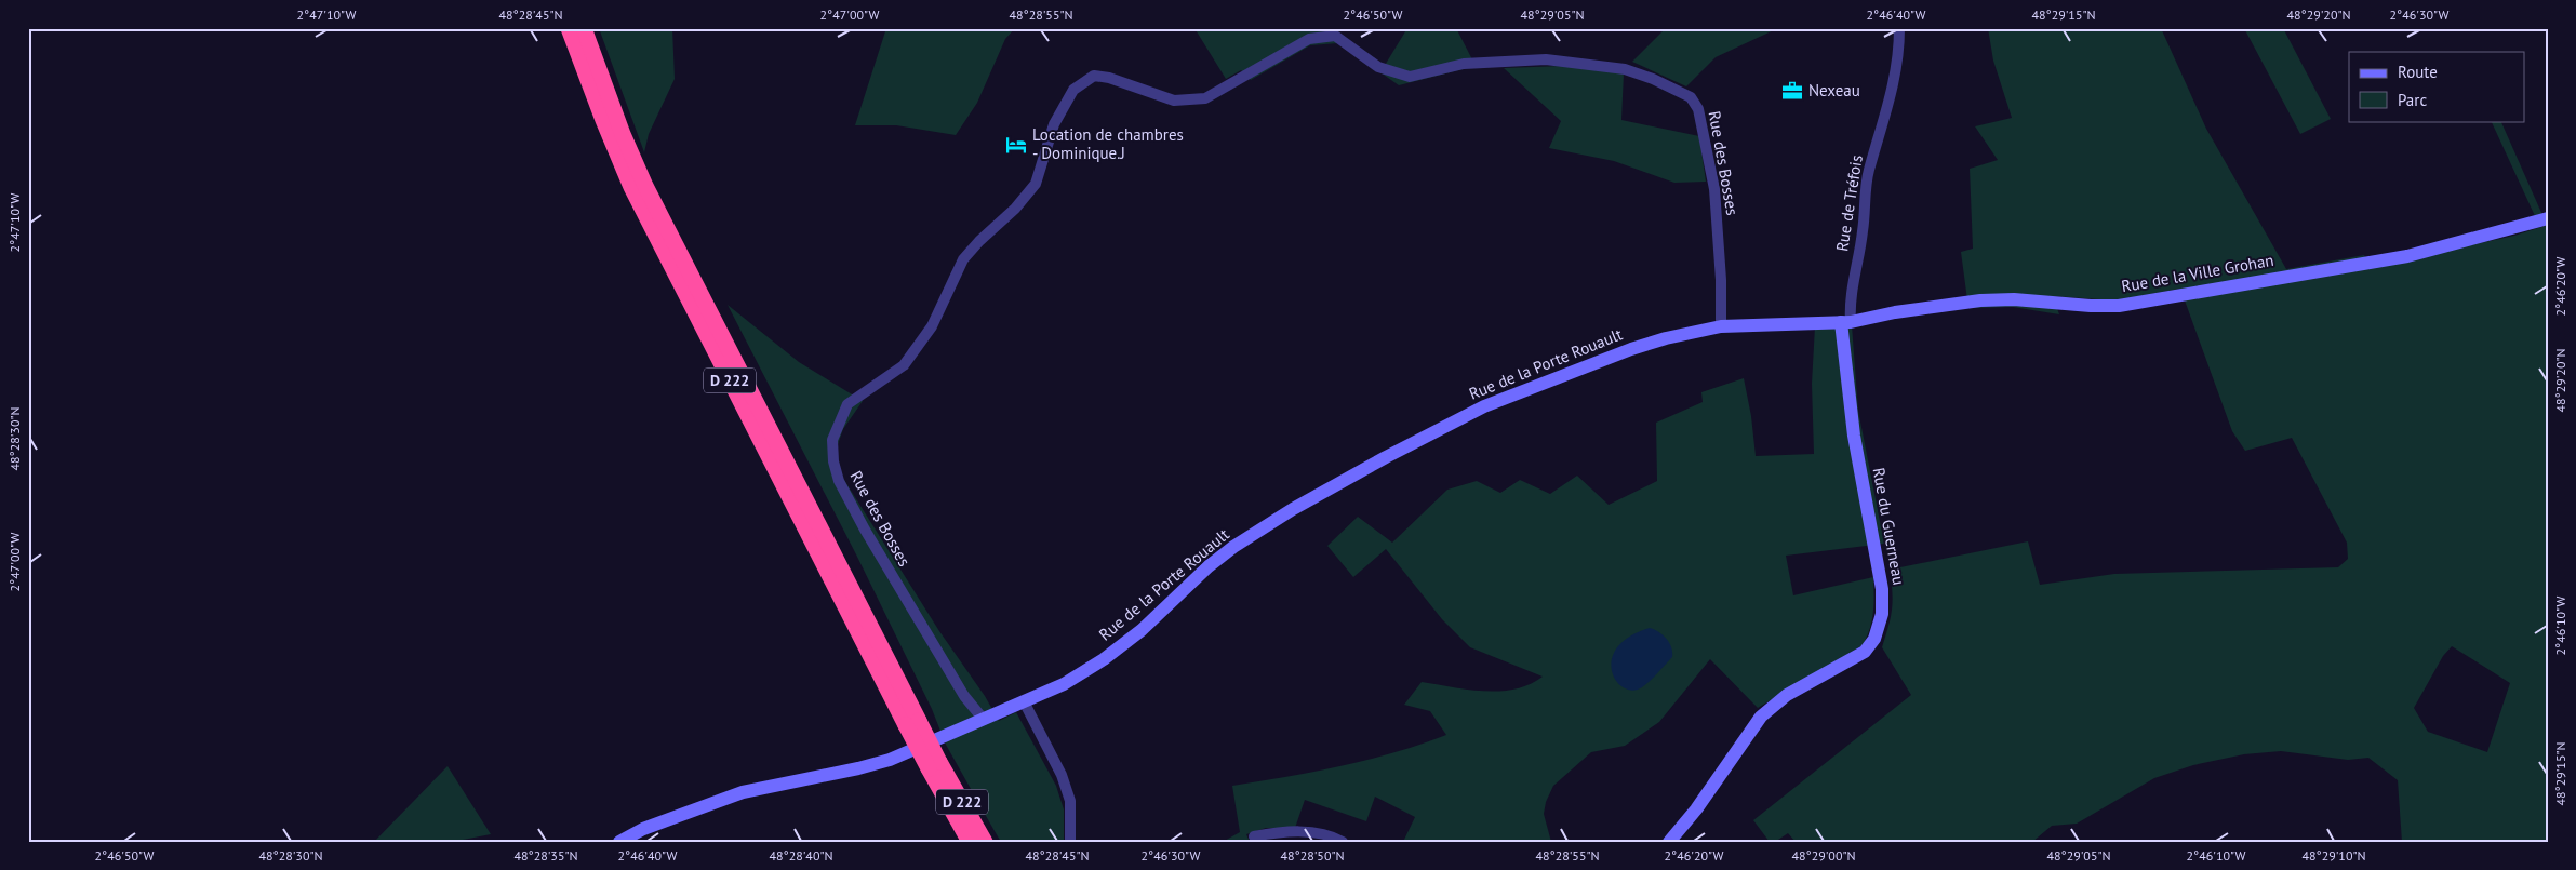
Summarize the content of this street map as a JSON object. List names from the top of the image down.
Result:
{
  "streets": {
    "highway": ["D 222"],
    "street": [
      "Rue des Bosses",
      "Rue de Tréfois",
      "Rue de la Ville Grohan",
      "Rue de la Porte Rouault",
      "Rue du Guerneau"
    ]
  },
  "crossings": [
    ["Rue des Bosses", "Rue de la Porte Rouault"],
    ["Rue de Tréfois", "Rue de la Ville Grohan"],
    ["Rue de Tréfois", "Rue de la Porte Rouault"],
    ["Rue de Tréfois", "Rue du Guerneau"],
    ["Rue de la Ville Grohan", "Rue de la Porte Rouault"],
    ["Rue de la Ville Grohan", "Rue du Guerneau"],
    ["Rue de la Porte Rouault", "Rue du Guerneau"]
  ],
  "places": {
    "office": ["Nexeau"],
    "hotel": ["Location de chambres - Dominique.J"]
  },
  "legend": ["Route", "Parc"],
  "coordinates": [
    "2°47'10\"W",
    "48°28'45\"N",
    "2°47'00\"W",
    "48°28'55\"N",
    "2°46'50\"W",
    "48°29'05\"N",
    "2°46'40\"W",
    "48°29'15\"N",
    "48°29'20\"N",
    "2°46'30\"W",
    "2°46'20\"W",
    "48°28'30\"N",
    "2°46'10\"W",
    "48°28'35\"N",
    "48°28'40\"N",
    "48°28'50\"N",
    "48°29'00\"N",
    "48°29'10\"N"
  ]
}
